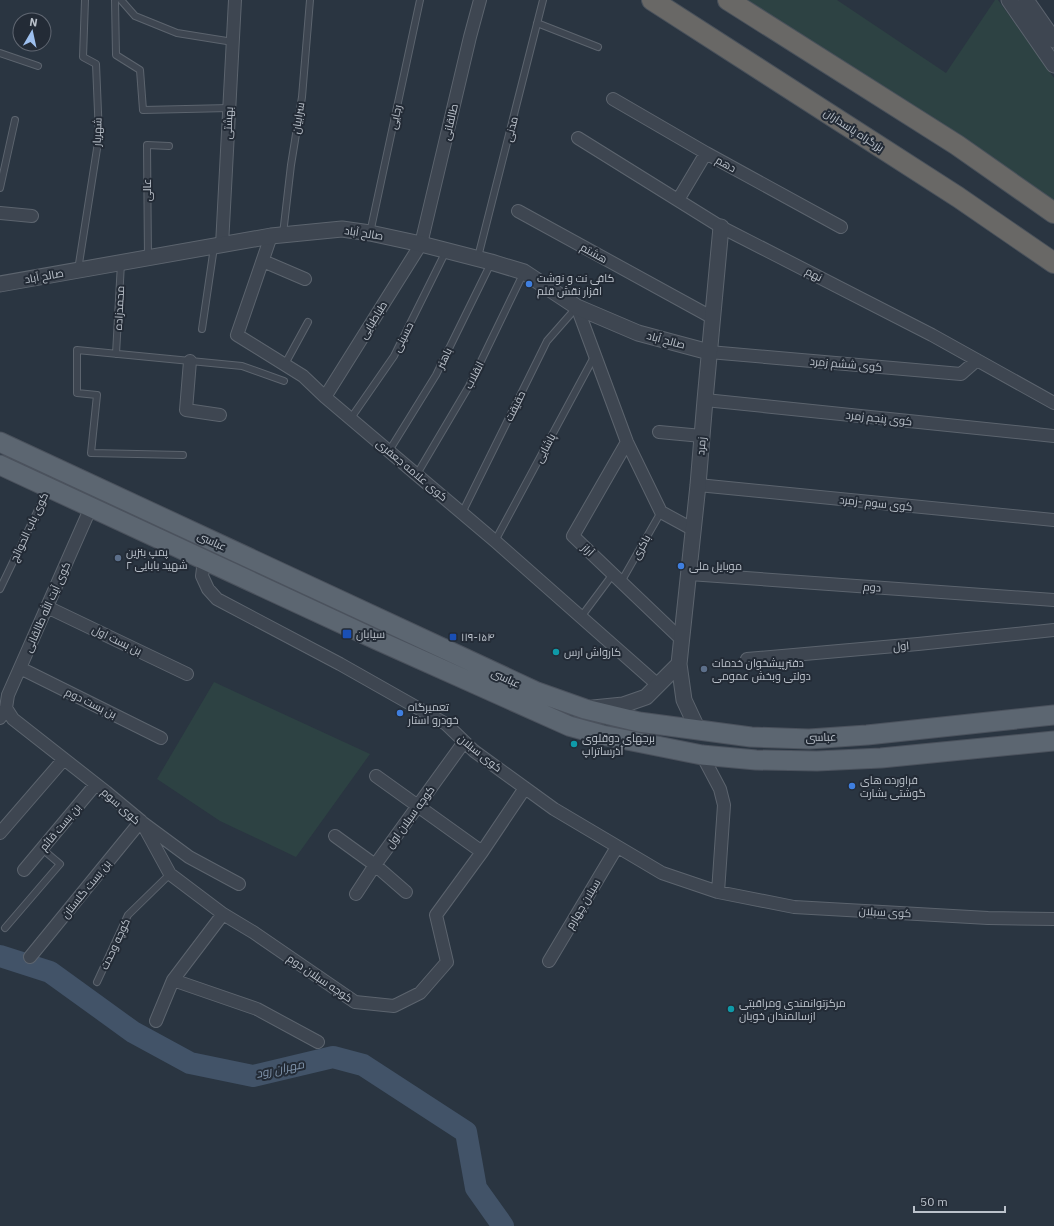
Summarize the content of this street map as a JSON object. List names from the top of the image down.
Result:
{
  "streets": {
    "highway": ["بزرگراه پاسداران"],
    "main road": ["عباسى"],
    "street": [
      "طالقانی",
      "بهشتی",
      "دهم",
      "صالح آباد",
      "هشتم",
      "نهم",
      "طباطبایی",
      "کوی ششم زمرد",
      "کوی پنجم زمرد",
      "زمرد",
      "کوی علامه جعفری",
      "کوی سوم -زمرد",
      "آراز",
      "دوم",
      "کوی آیت الله طالقانی",
      "بن بست اول",
      "اول",
      "بن بست دوم",
      "کوی سبلان",
      "کوی سوم",
      "کوچه سبلان اول",
      "بن بست قائم",
      "بن بست گلستان",
      "سبلان چهارم",
      "کوچه سبلان دوم"
    ],
    "lane": [
      "رجایی",
      "سرابیان",
      "مدنی",
      "شهریار",
      "عالی",
      "محمدزاده",
      "حسینی",
      "باهنر",
      "انقلاب",
      "حقیقت",
      "پاشایی",
      "کوی باب الحوائج",
      "باکری",
      "کوچه وحدت"
    ]
  },
  "crossings": [
    ["رجایی", "صالح آباد"],
    ["سرابیان", "صالح آباد"],
    ["سرابیان", "کوی علامه جعفری"],
    ["طالقانی", "صالح آباد"],
    ["طالقانی", "طباطبایی"],
    ["بهشتی", "صالح آباد"],
    ["مدنی", "صالح آباد"],
    ["مدنی", "باهنر"],
    ["شهریار", "صالح آباد"],
    ["عالی", "صالح آباد"],
    ["صالح آباد", "محمدزاده"],
    ["صالح آباد", "طباطبایی"],
    ["صالح آباد", "حسینی"],
    ["صالح آباد", "باهنر"],
    ["صالح آباد", "کوی ششم زمرد"],
    ["صالح آباد", "انقلاب"],
    ["صالح آباد", "حقیقت"],
    ["صالح آباد", "زمرد"],
    ["صالح آباد", "کوی علامه جعفری"],
    ["هشتم", "زمرد"],
    ["نهم", "کوی ششم زمرد"],
    ["نهم", "زمرد"],
    ["طباطبایی", "کوی علامه جعفری"],
    ["حسینی", "کوی علامه جعفری"],
    ["باهنر", "کوی علامه جعفری"],
    ["کوی ششم زمرد", "زمرد"],
    ["انقلاب", "کوی علامه جعفری"],
    ["حقیقت", "کوی علامه جعفری"],
    ["کوی پنجم زمرد", "زمرد"],
    ["زمرد", "کوی سوم -زمرد"],
    ["زمرد", "عباسى"],
    ["زمرد", "آراز"],
    ["زمرد", "دوم"],
    ["پاشایی", "کوی علامه جعفری"],
    ["کوی علامه جعفری", "باکری"],
    ["کوی باب الحوائج", "عباسى"],
    ["عباسى", "کوی آیت الله طالقانی"],
    ["عباسى", "کوی سبلان"],
    ["باکری", "آراز"],
    ["کوی آیت الله طالقانی", "بن بست اول"],
    ["کوی آیت الله طالقانی", "بن بست دوم"],
    ["کوی آیت الله طالقانی", "کوی سوم"],
    ["کوی سبلان", "کوچه سبلان اول"],
    ["کوی سبلان", "سبلان چهارم"],
    ["کوی سبلان", "کوچه سبلان دوم"],
    ["کوی سوم", "بن بست قائم"],
    ["کوی سوم", "بن بست گلستان"],
    ["کوی سوم", "کوچه وحدت"],
    ["کوی سوم", "کوچه سبلان دوم"]
  ],
  "water": ["مهران رود"],
  "places": {
    "other": [
      "کافی نت و نوشت افزار نقش قلم",
      "پمپ بنزین شهید بابایی ۲",
      "موبایل ملی",
      "کارواش ارس",
      "دفترپیشخوان خدمات دولتی وبخش عمومی",
      "تعمیرگاه خودرو استار",
      "برجهای دوقلوی آذرساتراپ",
      "فراورده های گوشتی بشارت",
      "مرکزتوانمندی ومراقبتی ازسالمندان خوبان"
    ],
    "transit": ["سیابان", "۱۱۹-۱۵۴"]
  },
  "scale_bar": "50 m",
  "north": "top"
}
